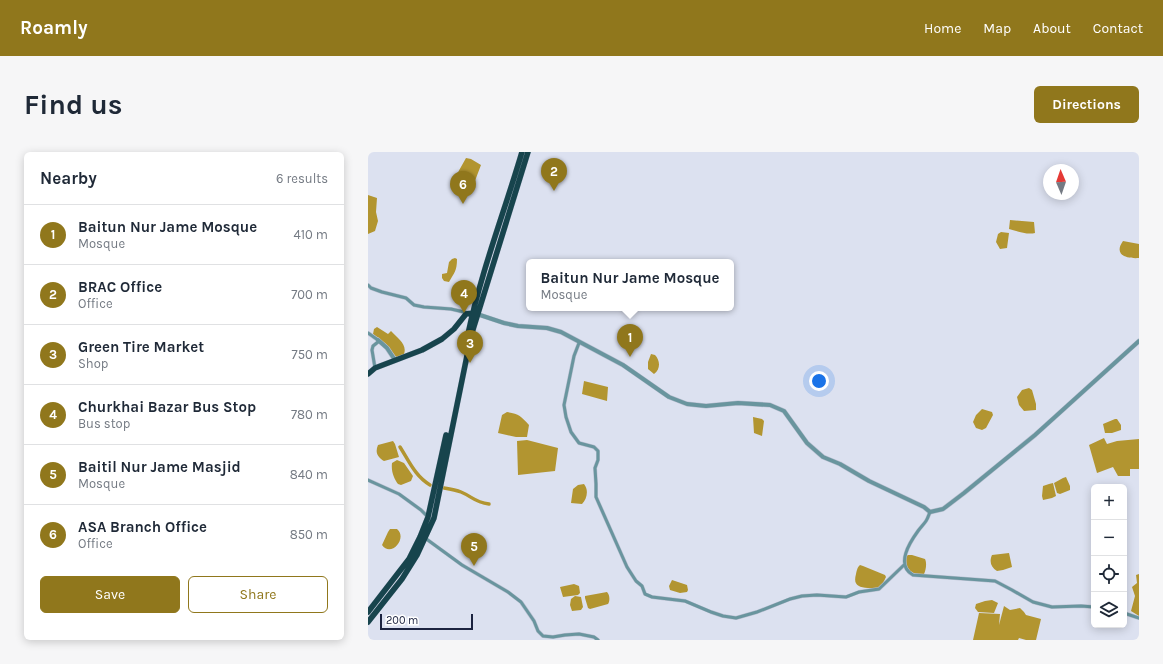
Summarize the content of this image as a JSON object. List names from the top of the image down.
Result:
{
  "scale_bar": "200 m",
  "north": "top",
  "page": {
    "header": "Roamly",
    "nav": [
      "Home",
      "Map",
      "About",
      "Contact"
    ],
    "buttons": [
      "Directions",
      ["Save", "Share"]
    ],
    "title": "Find us",
    "heading": ["Nearby", "6 results"],
    "pins": [
      "2",
      "6",
      "4",
      "1",
      "3",
      "5"
    ],
    "list": [
      {
        "mark": "1",
        "name": "Baitun Nur Jame Mosque",
        "note": "Mosque",
        "value": "410 m"
      },
      {
        "mark": "2",
        "name": "BRAC Office",
        "note": "Office",
        "value": "700 m"
      },
      {
        "mark": "3",
        "name": "Green Tire Market",
        "note": "Shop",
        "value": "750 m"
      },
      {
        "mark": "4",
        "name": "Churkhai Bazar Bus Stop",
        "note": "Bus stop",
        "value": "780 m"
      },
      {
        "mark": "5",
        "name": "Baitil Nur Jame Masjid",
        "note": "Mosque",
        "value": "840 m"
      },
      {
        "mark": "6",
        "name": "ASA Branch Office",
        "note": "Office",
        "value": "850 m"
      }
    ],
    "popup": ["Baitun Nur Jame Mosque", "Mosque"],
    "map_buttons": ["+", "−"],
    "scale": "200 m"
  }
}
